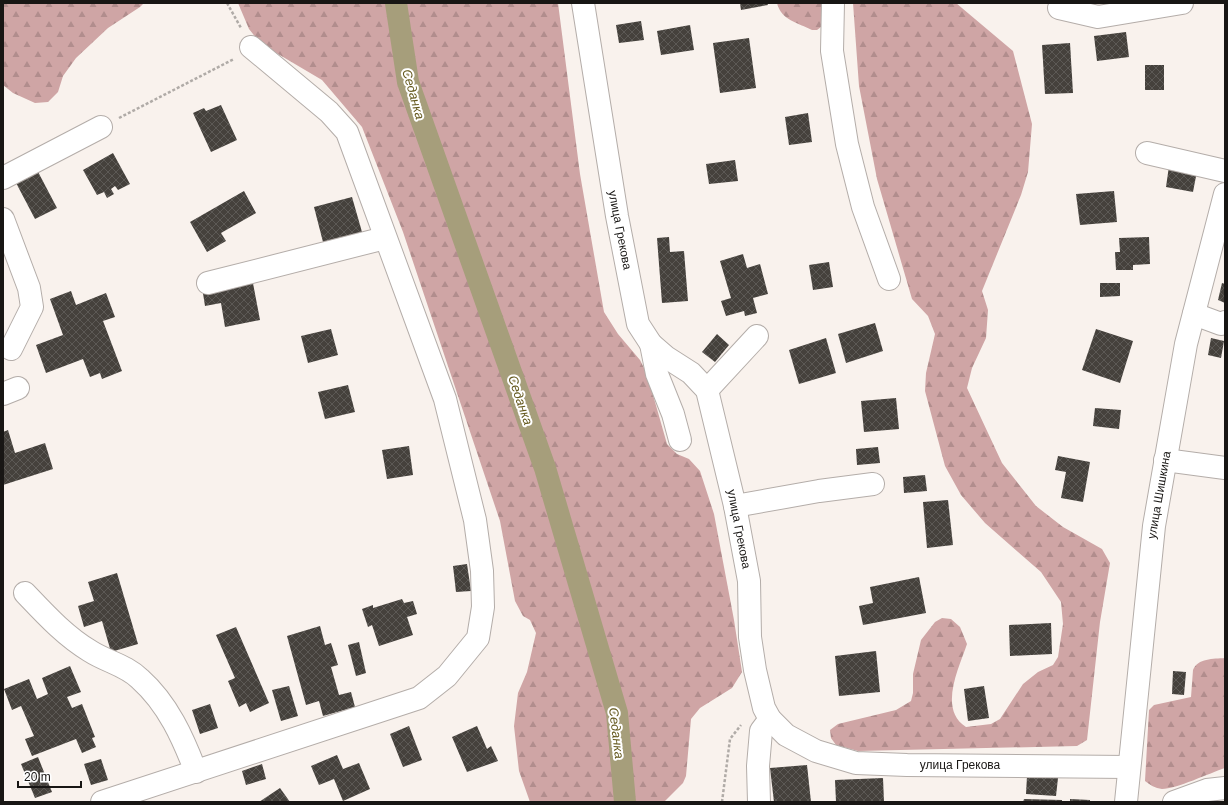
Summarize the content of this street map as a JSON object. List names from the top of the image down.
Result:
{
  "streets": {
    "street": ["улица Грекова", "улица Шишкина"]
  },
  "crossings": [
    ["улица Грекова", "улица Шишкина"]
  ],
  "water": ["Седанка"],
  "scale_bar": "20 m"
}
